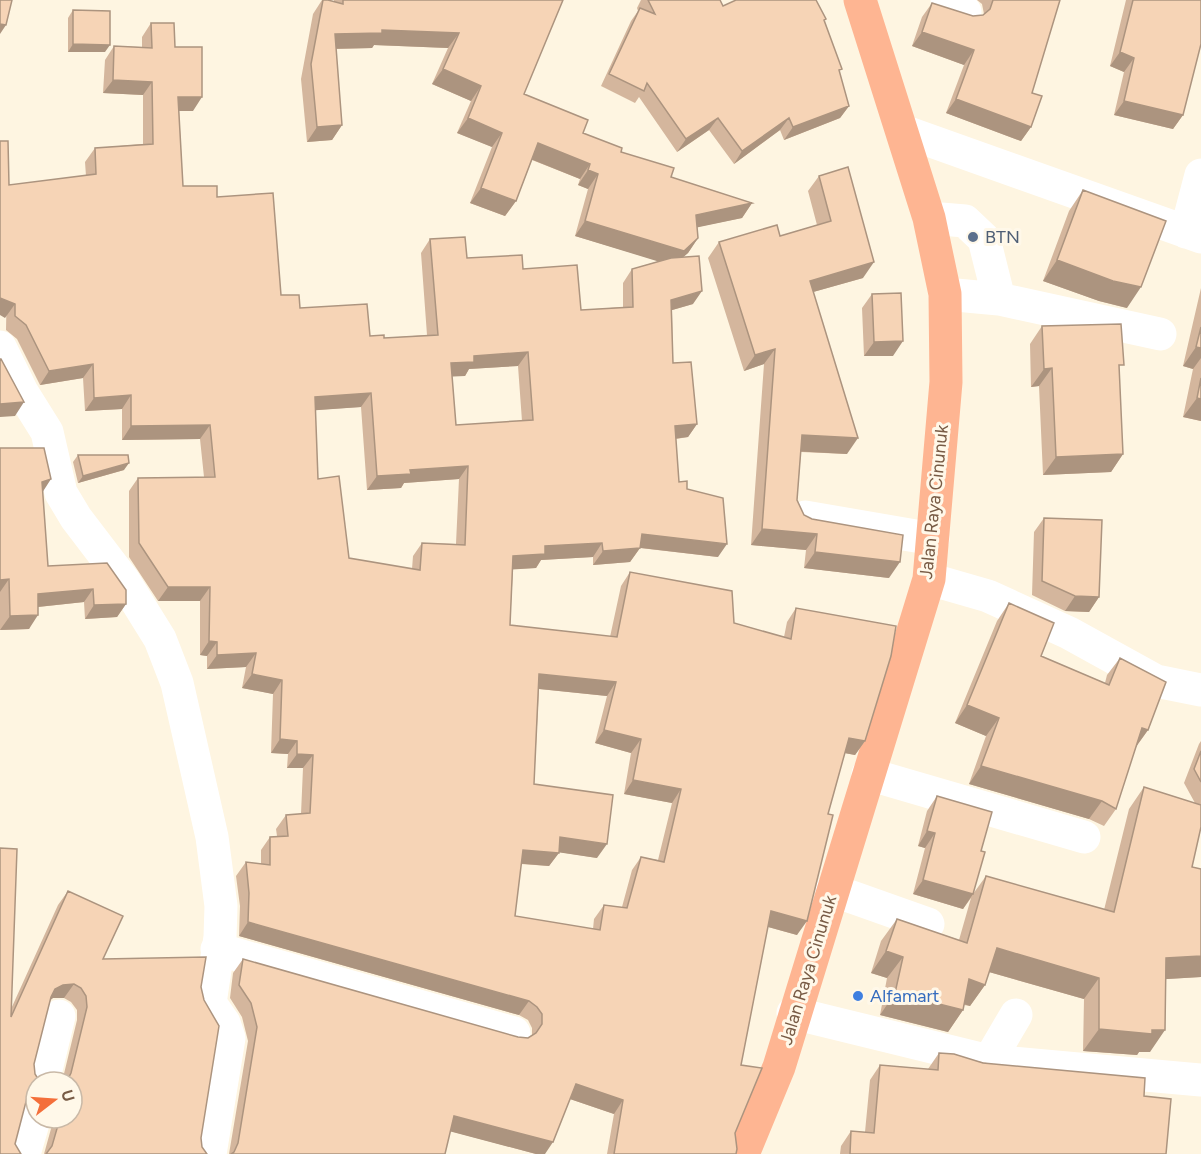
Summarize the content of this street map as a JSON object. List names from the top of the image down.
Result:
{
  "streets": {
    "highway": ["Jalan Raya Cinunuk"]
  },
  "places": ["BTN", "Alfamart"],
  "north": "right"
}
